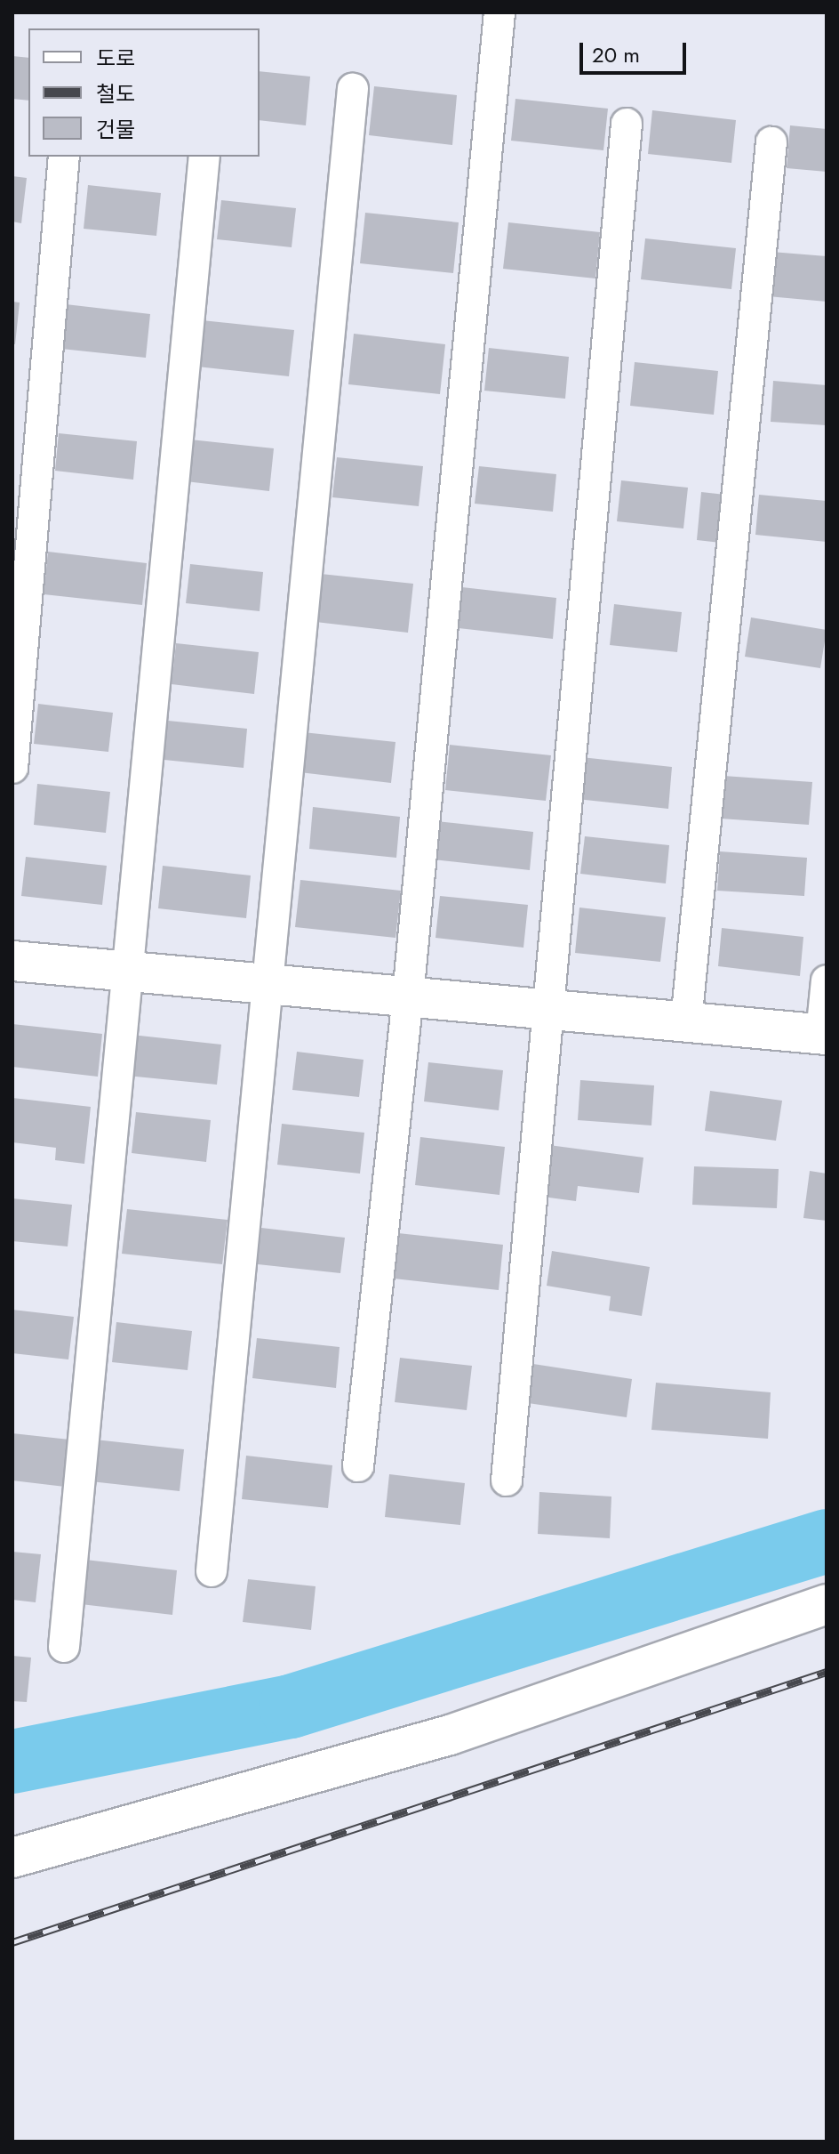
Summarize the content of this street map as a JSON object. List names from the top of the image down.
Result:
{
  "legend": ["도로", "철도", "건물"],
  "scale_bar": "20 m"
}
